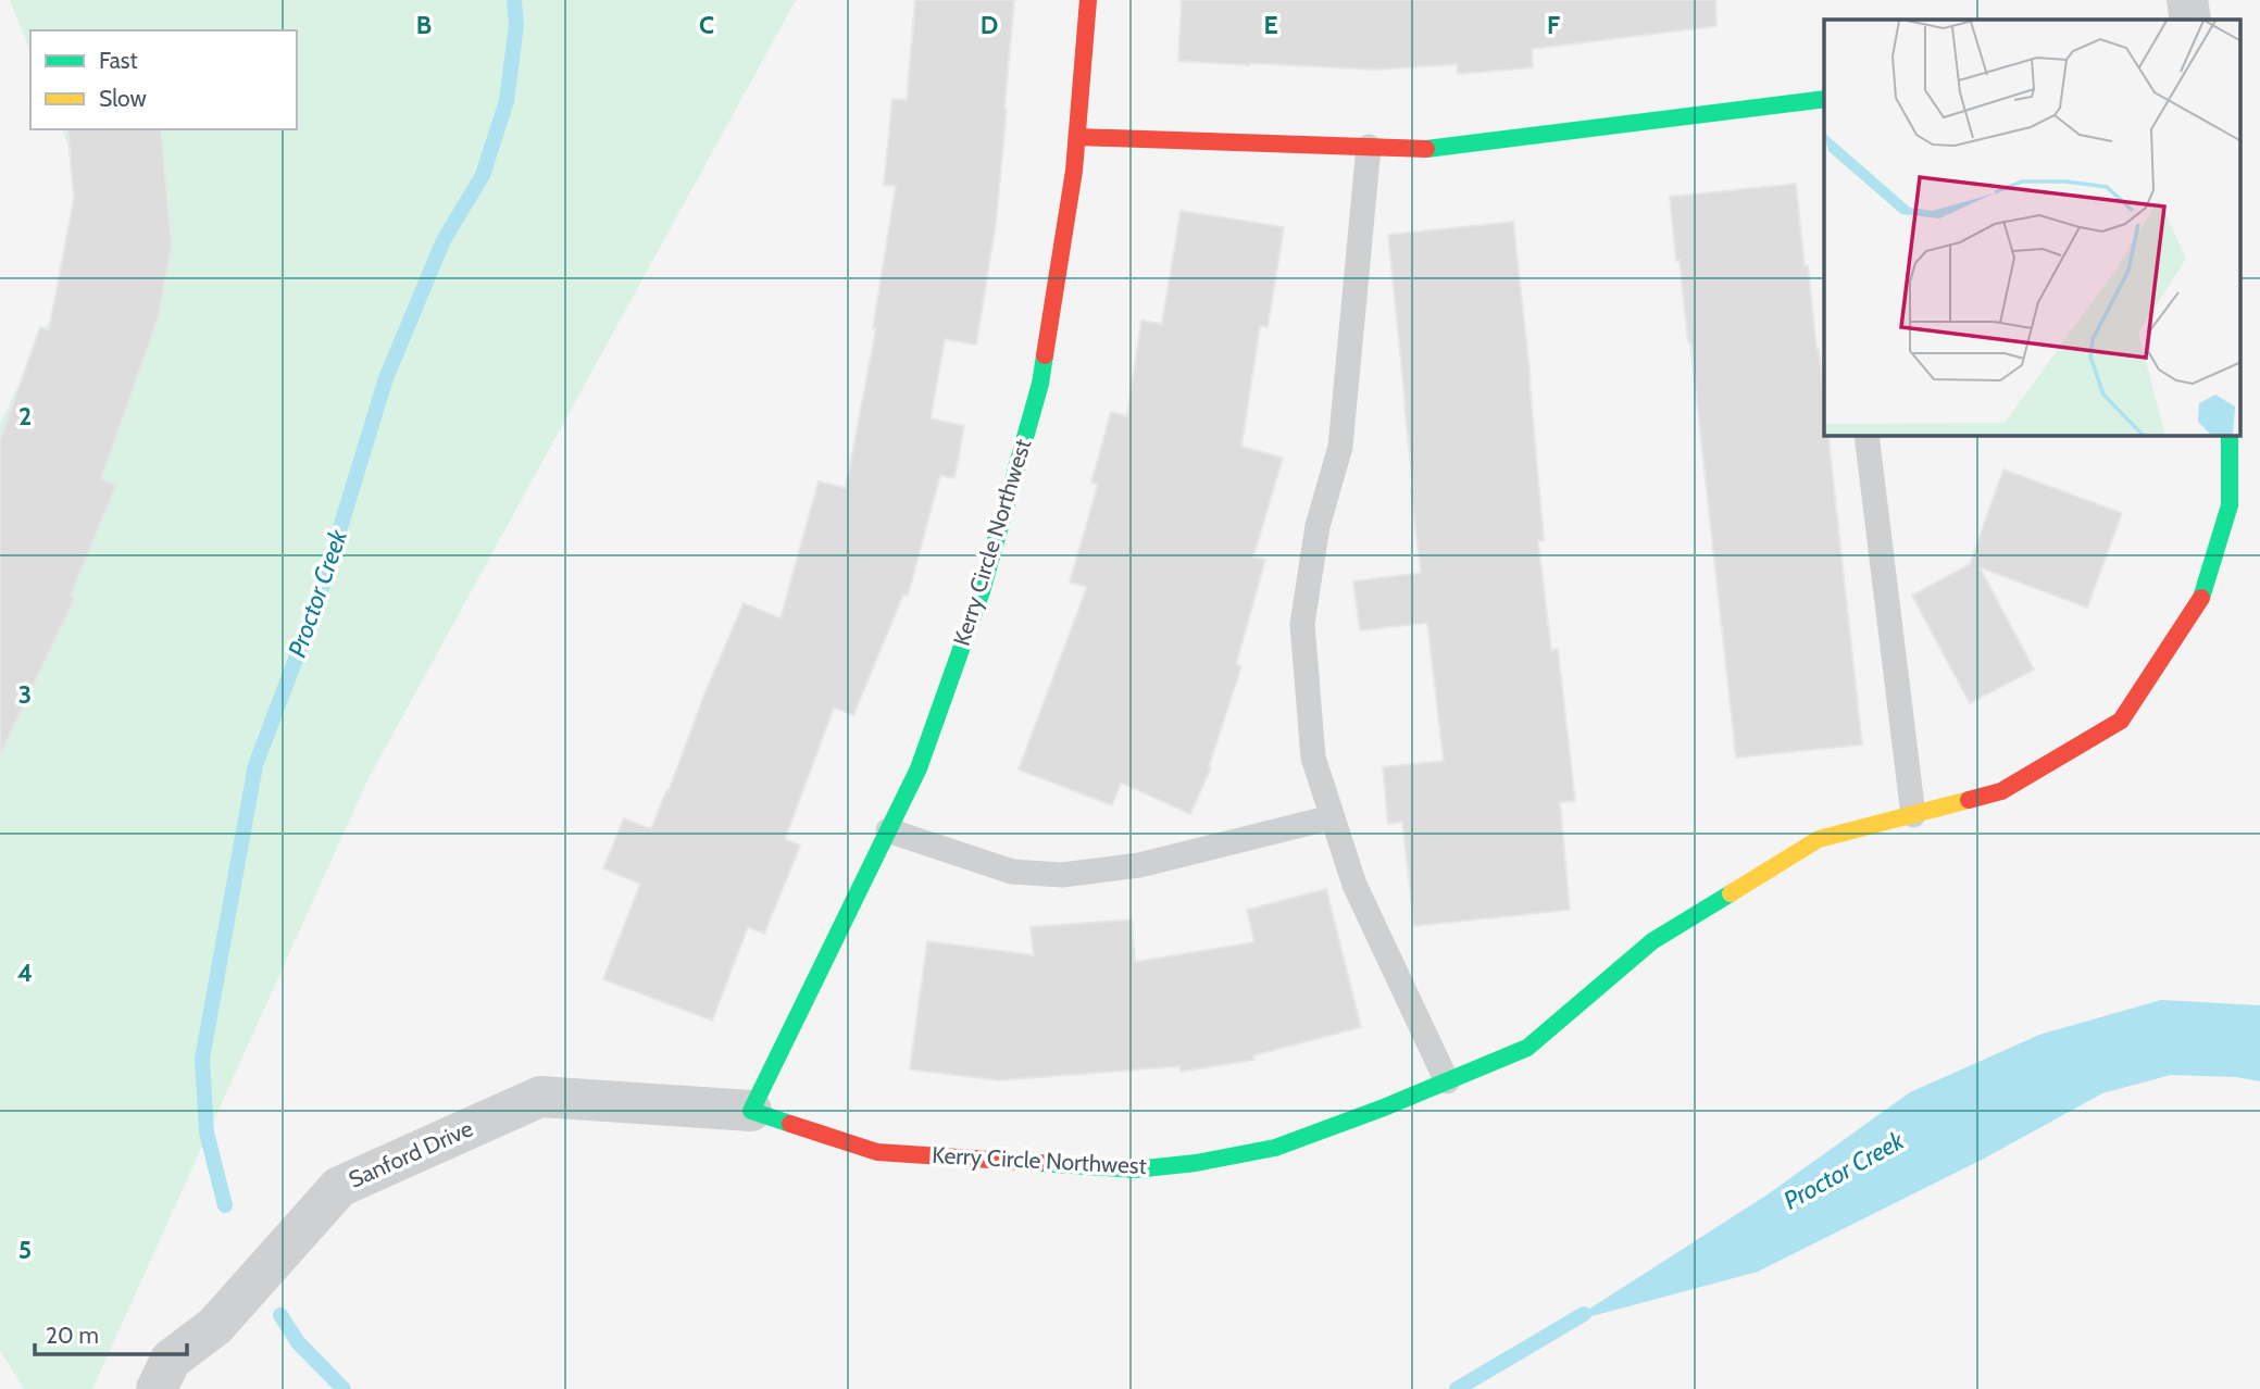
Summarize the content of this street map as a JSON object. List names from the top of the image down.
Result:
{
  "streets": {
    "street": ["Kerry Circle Northwest", "Sanford Drive"]
  },
  "crossings": [
    ["Kerry Circle Northwest", "Sanford Drive"]
  ],
  "water": ["Proctor Creek"],
  "legend": ["Fast", "Slow"],
  "scale_bar": "20 m",
  "grid": {
    "columns": [
      "B",
      "C",
      "D",
      "E",
      "F"
    ],
    "rows": [
      "2",
      "3",
      "4",
      "5"
    ]
  }
}
